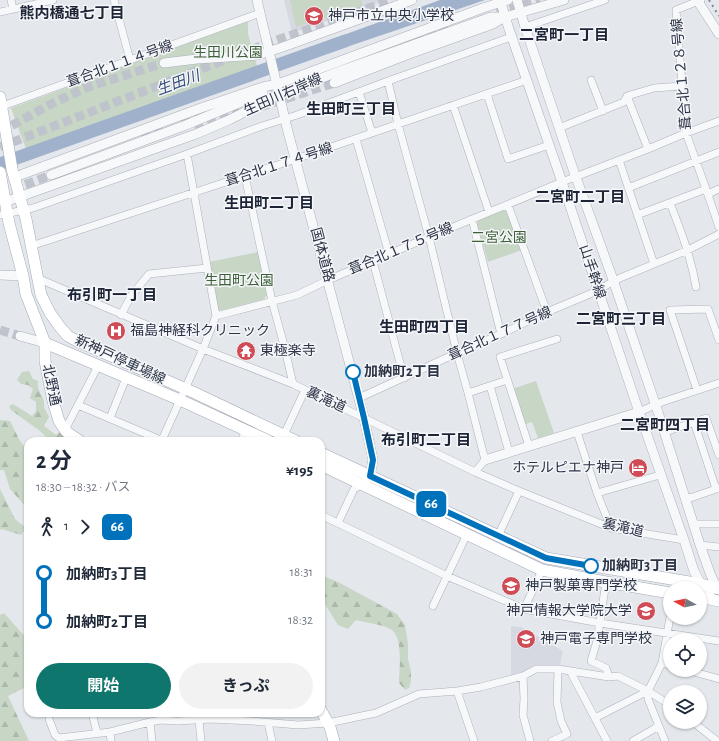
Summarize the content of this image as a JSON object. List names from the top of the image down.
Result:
{
  "streets": {
    "main road": ["新神戸停車場線", "北野通"],
    "street": [
      "葺合北１１４号線",
      "葺合北１２８号線",
      "生田川右岸線",
      "葺合北１７４号線",
      "葺合北１７５号線",
      "国体道路",
      "山手幹線",
      "葺合北１７７号線",
      "裏滝道"
    ]
  },
  "crossings": [
    ["葺合北１１４号線", "国体道路"],
    ["葺合北１１４号線", "新神戸停車場線"],
    ["葺合北１２８号線", "葺合北１７５号線"],
    ["生田川右岸線", "国体道路"],
    ["生田川右岸線", "山手幹線"],
    ["生田川右岸線", "新神戸停車場線"],
    ["葺合北１７４号線", "国体道路"],
    ["葺合北１７４号線", "山手幹線"],
    ["葺合北１７４号線", "新神戸停車場線"],
    ["葺合北１７５号線", "国体道路"],
    ["葺合北１７５号線", "山手幹線"],
    ["国体道路", "葺合北１７７号線"],
    ["国体道路", "裏滝道"],
    ["山手幹線", "葺合北１７７号線"],
    ["山手幹線", "裏滝道"],
    ["新神戸停車場線", "北野通"],
    ["新神戸停車場線", "裏滝道"]
  ],
  "districts": [
    "熊内橋通七丁目",
    "二宮町一丁目",
    "生田町三丁目",
    "二宮町二丁目",
    "生田町二丁目",
    "布引町一丁目",
    "二宮町三丁目",
    "生田町四丁目",
    "二宮町四丁目",
    "布引町二丁目"
  ],
  "water": ["生田川"],
  "parks": ["生田川公園", "二宮公園", "生田町公園"],
  "places": {
    "school or university": [
      "神戸市立中央小学校",
      "神戸製菓専門学校",
      "神戸情報大学院大学",
      "神戸電子専門学校"
    ],
    "hospital": ["福島神経科クリニック"],
    "temple": ["東極楽寺"],
    "other": ["加納町2丁目", "加納町3丁目"],
    "hotel": ["ホテルピエナ神戸"]
  },
  "lines": ["bus line 66"],
  "north": "left",
  "page": {
    "on_map": "66",
    "heading": ["2 分", "18:30 – 18:32 · バス", "¥195"],
    "legs": ["1", "66"],
    "list": [
      {
        "name": "加納町3丁目",
        "value": "18:31"
      },
      {
        "name": "加納町2丁目",
        "value": "18:32"
      }
    ],
    "buttons": ["開始", "きっぷ"]
  }
}
